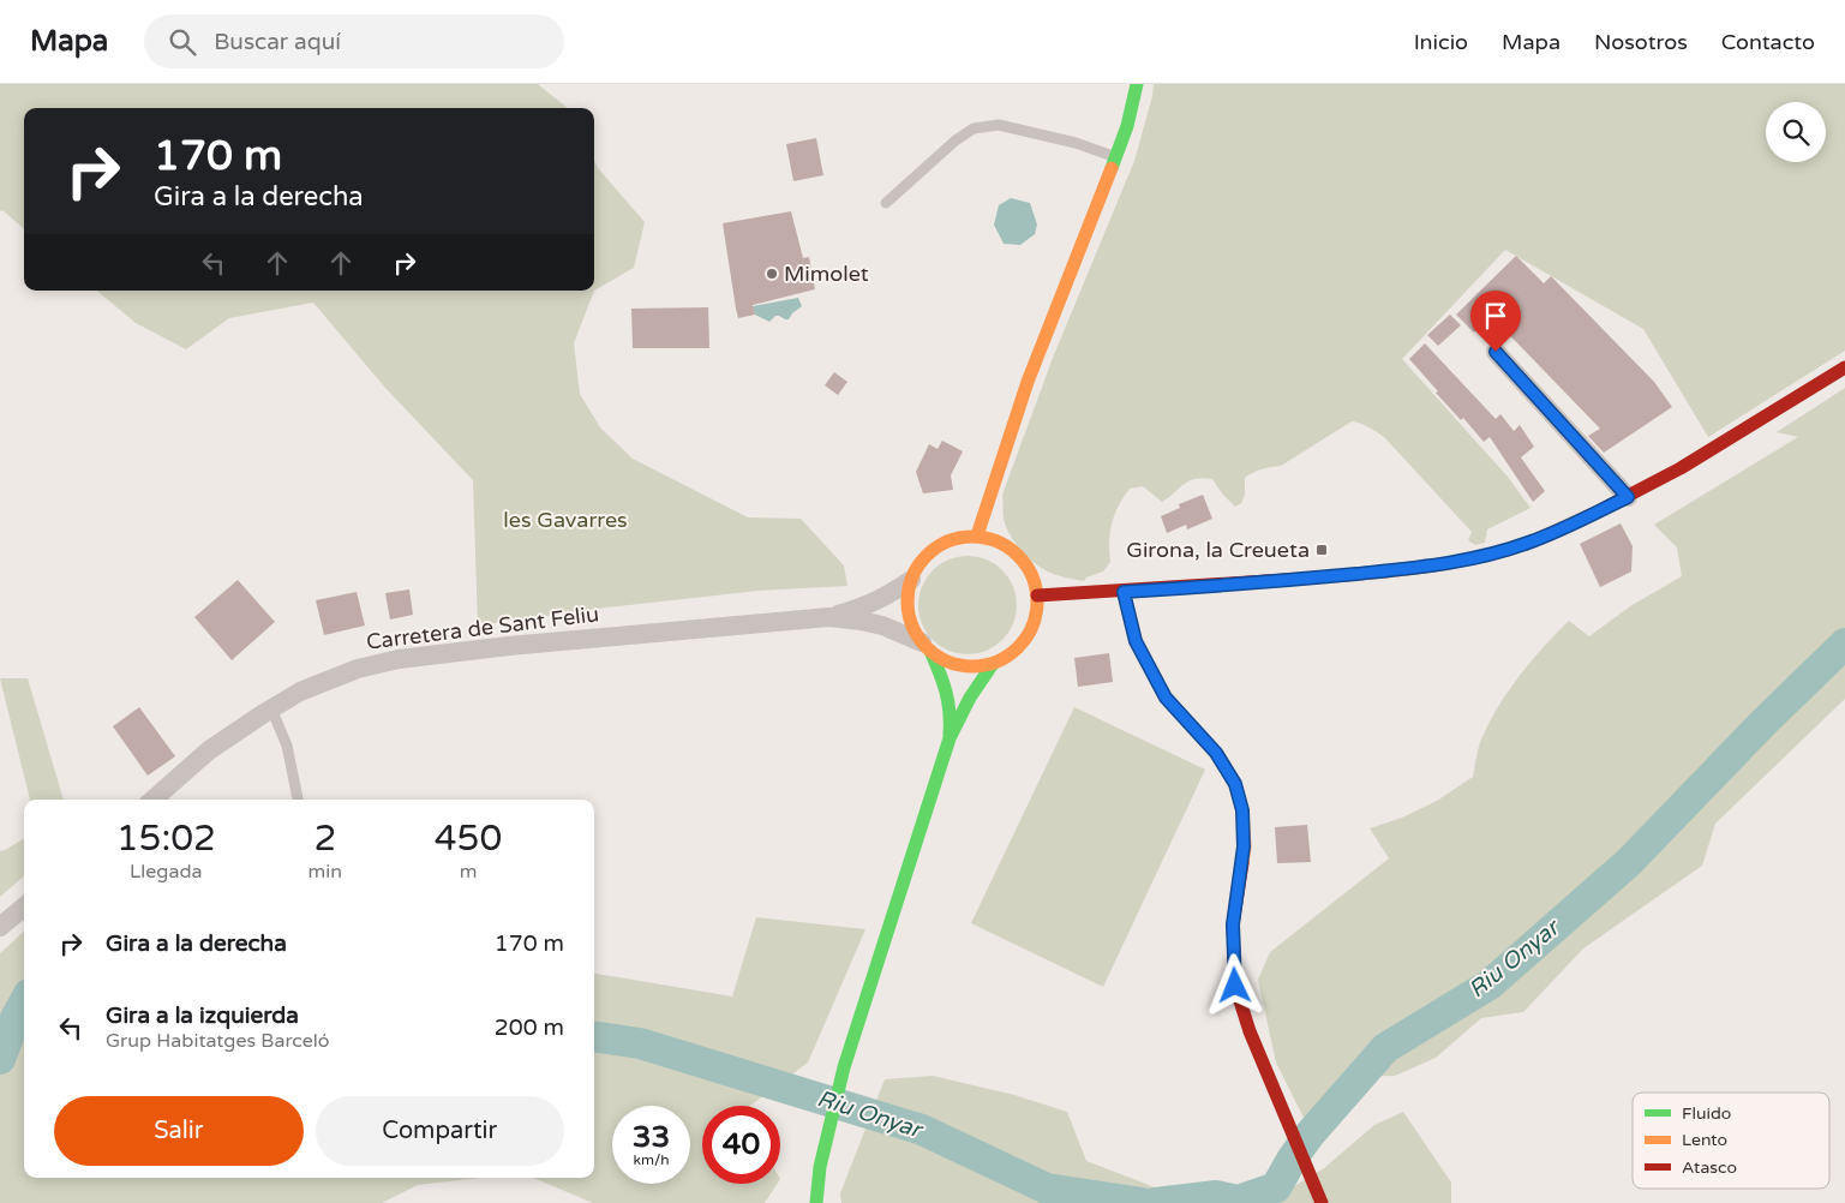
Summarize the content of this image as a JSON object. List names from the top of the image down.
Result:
{
  "streets": {
    "street": ["Carretera de Sant Feliu"]
  },
  "water": ["Riu Onyar"],
  "parks": ["les Gavarres"],
  "places": {
    "other": ["Mimolet"],
    "transit": ["Girona, la Creueta"]
  },
  "legend": ["Fluido", "Lento", "Atasco"],
  "page": {
    "header": "Mapa",
    "search": "Buscar aquí",
    "nav": [
      "Inicio",
      "Mapa",
      "Nosotros",
      "Contacto"
    ],
    "turn": ["170 m", "Gira a la derecha"],
    "eta": [
      "15:02",
      "Llegada",
      "2",
      "min",
      "450",
      "m"
    ],
    "list": [
      {
        "name": "Gira a la derecha",
        "value": "170 m"
      },
      {
        "name": "Gira a la izquierda",
        "note": "Grup Habitatges Barceló",
        "value": "200 m"
      }
    ],
    "buttons": ["Salir", "Compartir"],
    "speed": "33 km/h",
    "limit": "40"
  }
}
